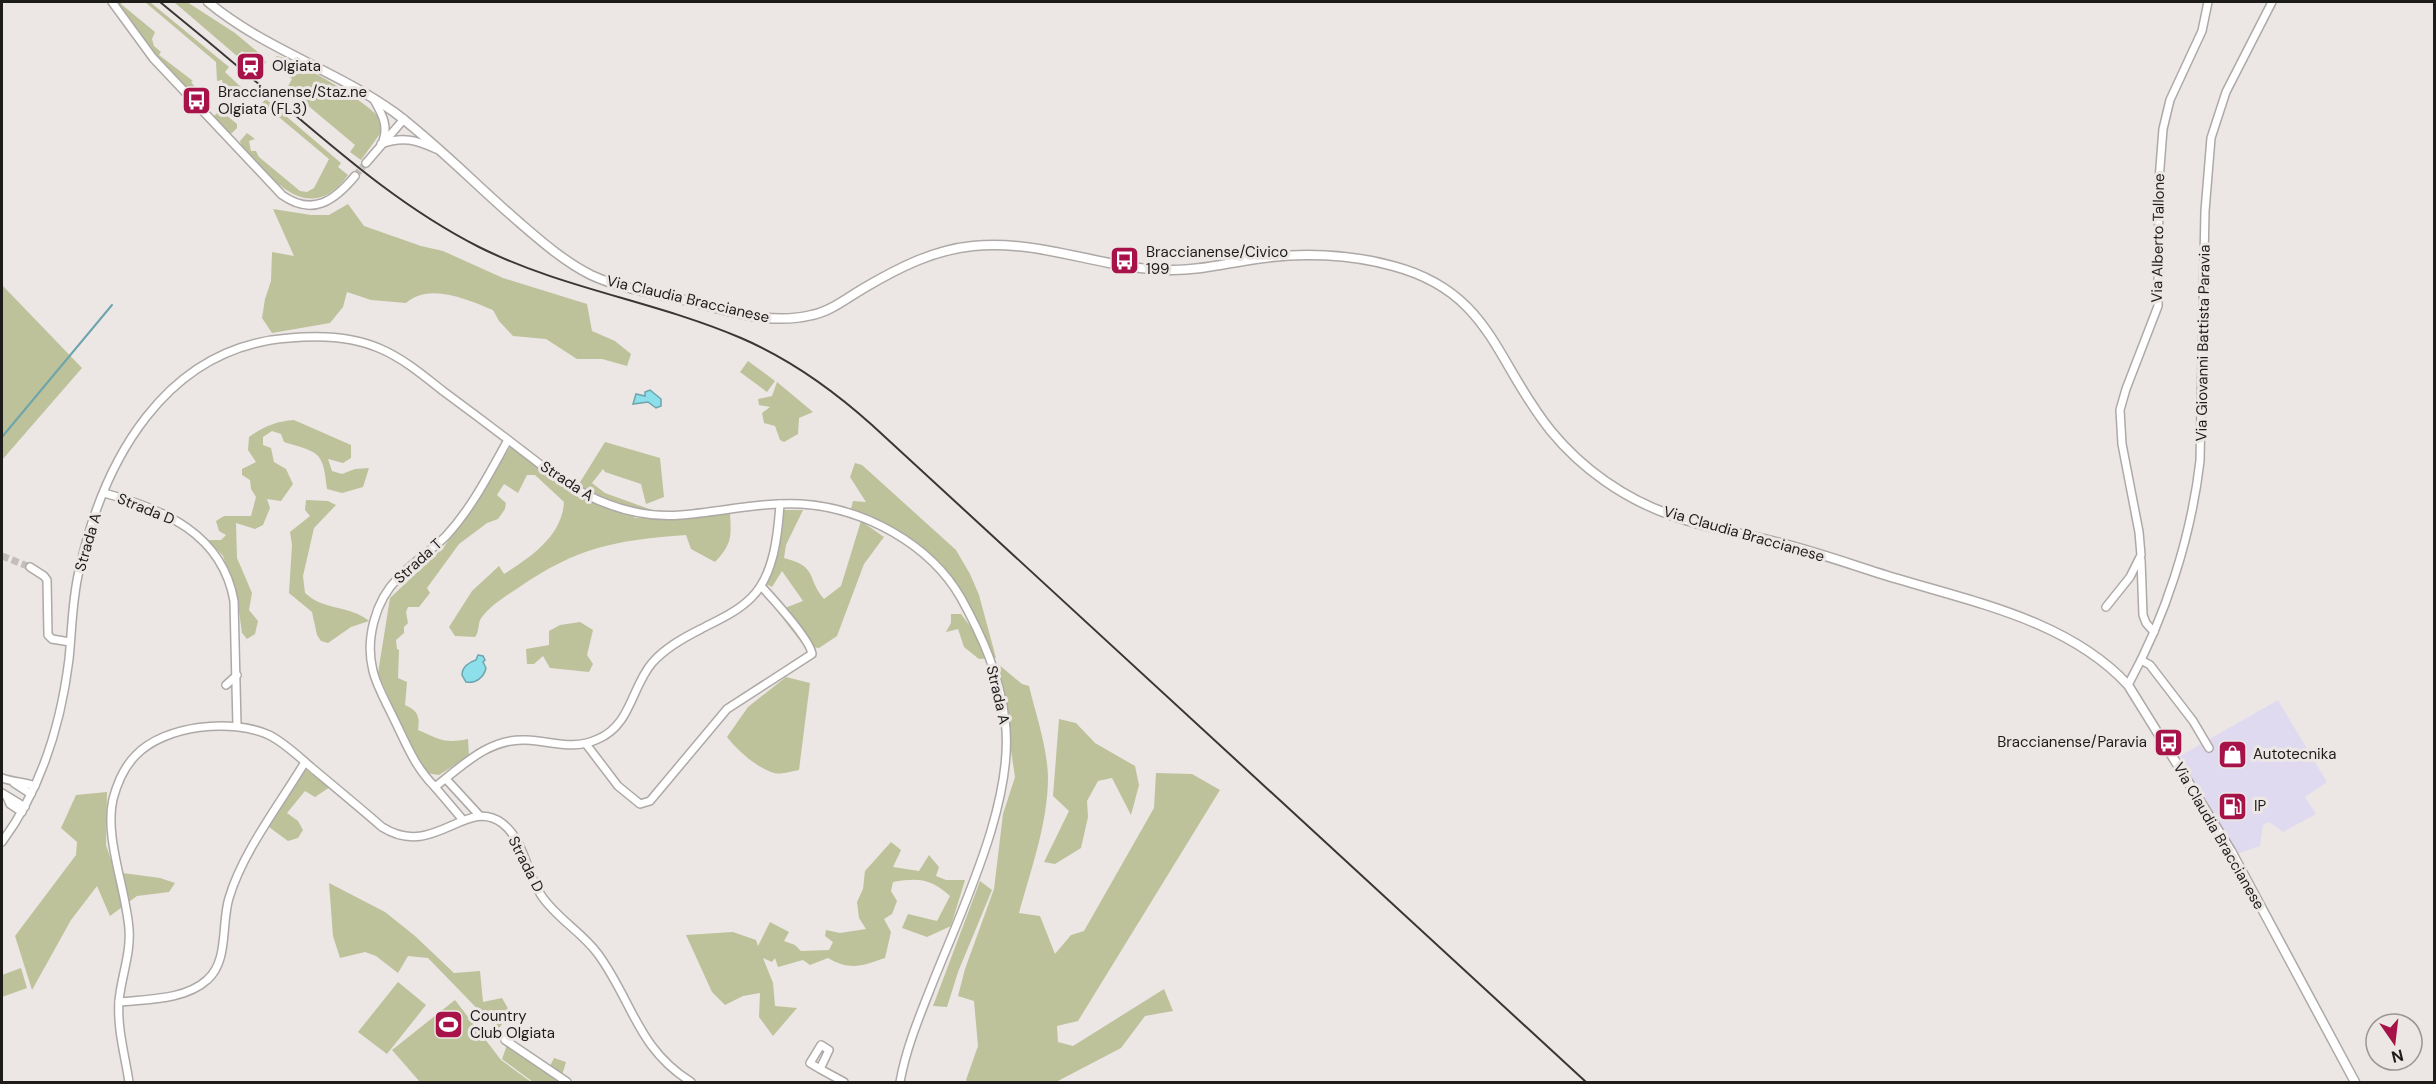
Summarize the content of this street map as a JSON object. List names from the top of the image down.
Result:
{
  "streets": {
    "main road": ["Via Claudia Braccianese"],
    "street": [
      "Via Alberto Tallone",
      "Via Giovanni Battista Paravia",
      "Strada A",
      "Strada D",
      "Strada T"
    ]
  },
  "crossings": [
    ["Via Alberto Tallone", "Via Giovanni Battista Paravia"],
    ["Via Claudia Braccianese", "Via Giovanni Battista Paravia"],
    ["Strada A", "Strada D"],
    ["Strada A", "Strada T"]
  ],
  "places": {
    "station": ["Olgiata"],
    "bus stop": ["Braccianense/Staz.ne Olgiata (FL3)", "Braccianense/Civico 199", "Braccianense/Paravia"],
    "shop": ["Autotecnika"],
    "fuel station": ["IP"],
    "sports": ["Country Club Olgiata"]
  },
  "north": "bottom"
}
